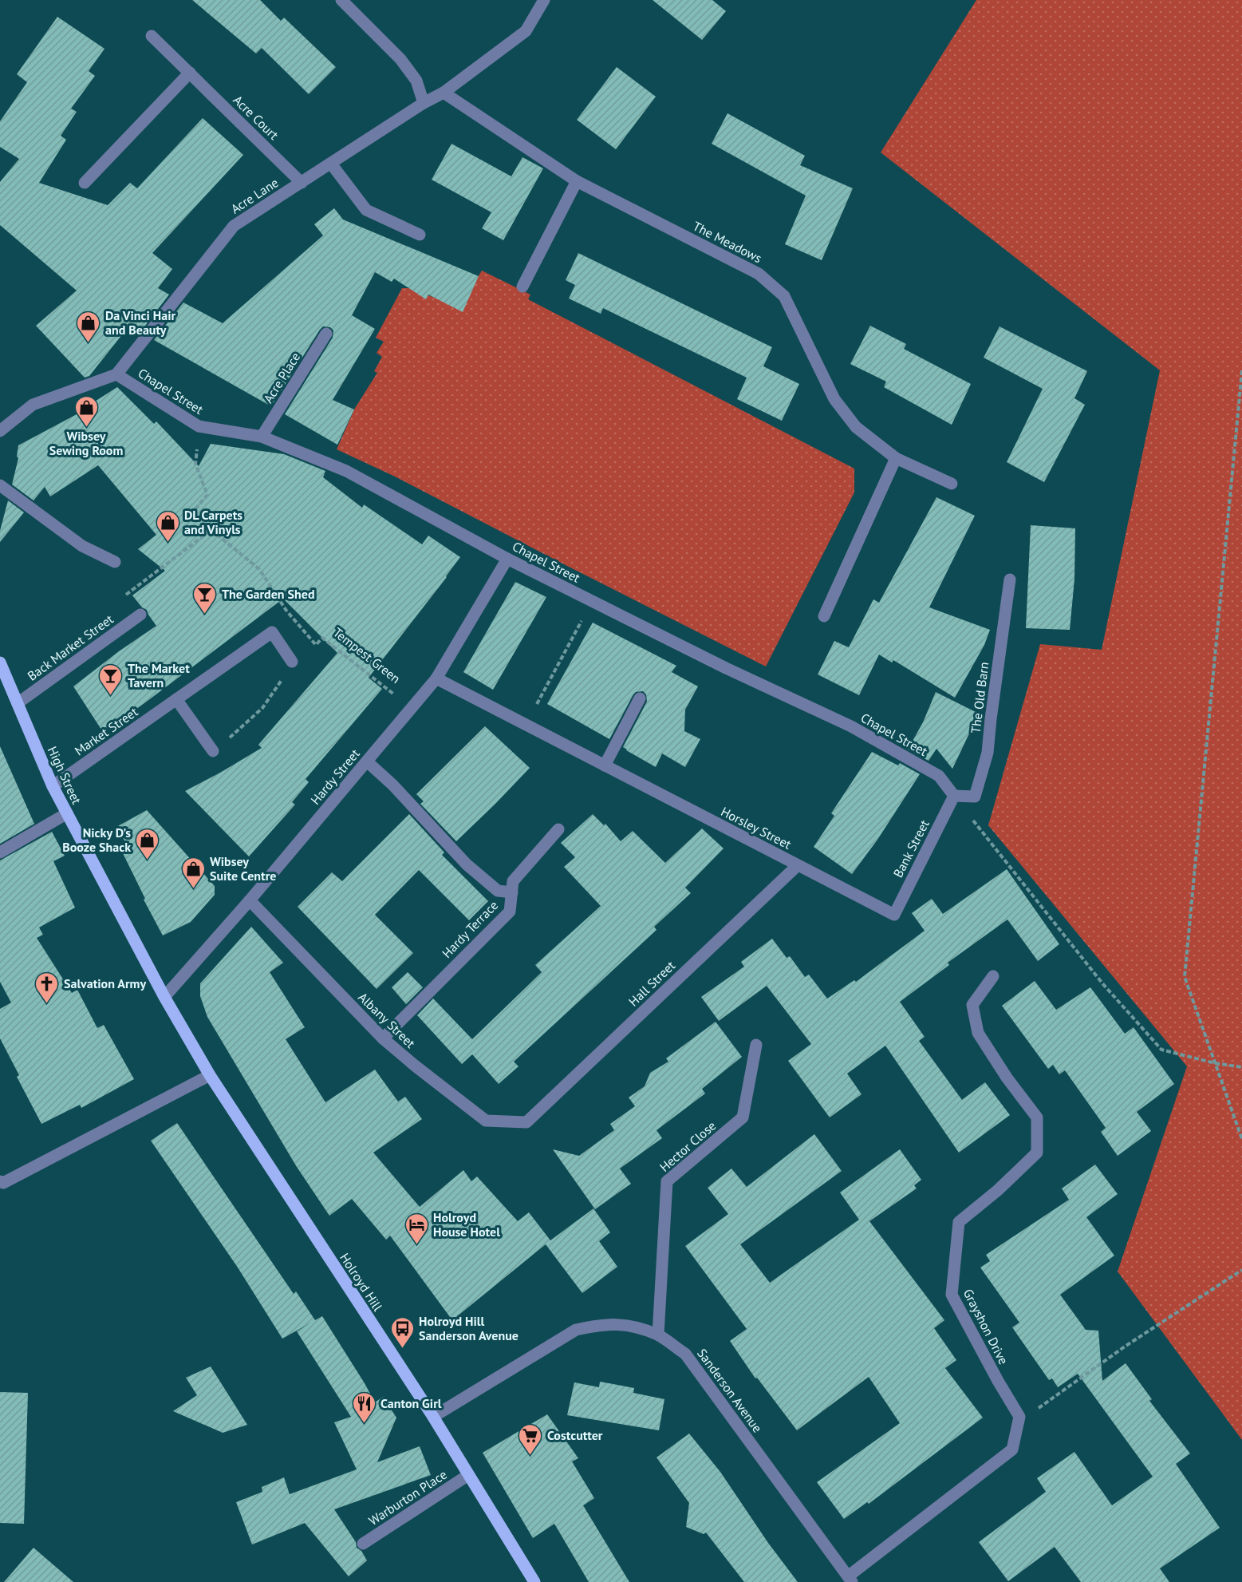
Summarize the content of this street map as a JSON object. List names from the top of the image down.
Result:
{
  "streets": {
    "main road": ["High Street", "Holroyd Hill"],
    "street": [
      "Acre Court",
      "Acre Lane",
      "The Meadows",
      "Acre Place",
      "Chapel Street",
      "Back Market Street",
      "The Old Barn",
      "Market Street",
      "Hardy Street",
      "Horsley Street",
      "Bank Street",
      "Hardy Terrace",
      "Hall Street",
      "Albany Street",
      "Hector Close",
      "Grayshon Drive",
      "Sanderson Avenue",
      "Warburton Place"
    ],
    "path": ["Tempest Green"]
  },
  "crossings": [
    ["Acre Court", "Acre Lane"],
    ["Acre Lane", "The Meadows"],
    ["Acre Lane", "Chapel Street"],
    ["Acre Place", "Chapel Street"],
    ["Chapel Street", "The Old Barn"],
    ["Chapel Street", "Hardy Street"],
    ["Chapel Street", "Bank Street"],
    ["Back Market Street", "High Street"],
    ["Tempest Green", "Hardy Street"],
    ["The Old Barn", "Bank Street"],
    ["Market Street", "High Street"],
    ["High Street", "Hardy Street"],
    ["High Street", "Holroyd Hill"],
    ["Hardy Street", "Horsley Street"],
    ["Hardy Street", "Albany Street"],
    ["Hardy Street", "Holroyd Hill"],
    ["Horsley Street", "Bank Street"],
    ["Horsley Street", "Hall Street"],
    ["Hardy Terrace", "Albany Street"],
    ["Hall Street", "Albany Street"],
    ["Hector Close", "Sanderson Avenue"],
    ["Holroyd Hill", "Sanderson Avenue"],
    ["Holroyd Hill", "Warburton Place"]
  ],
  "places": {
    "shop": [
      "Da Vinci Hair and Beauty",
      "Wibsey Sewing Room",
      "DL Carpets and Vinyls",
      "Nicky D's Booze Shack",
      "Wibsey Suite Centre"
    ],
    "bar": ["The Garden Shed", "The Market Tavern"],
    "church": ["Salvation Army"],
    "hotel": ["Holroyd House Hotel"],
    "bus stop": ["Holroyd Hill Sanderson Avenue"],
    "restaurant": ["Canton Girl"],
    "supermarket": ["Costcutter"]
  }
}
